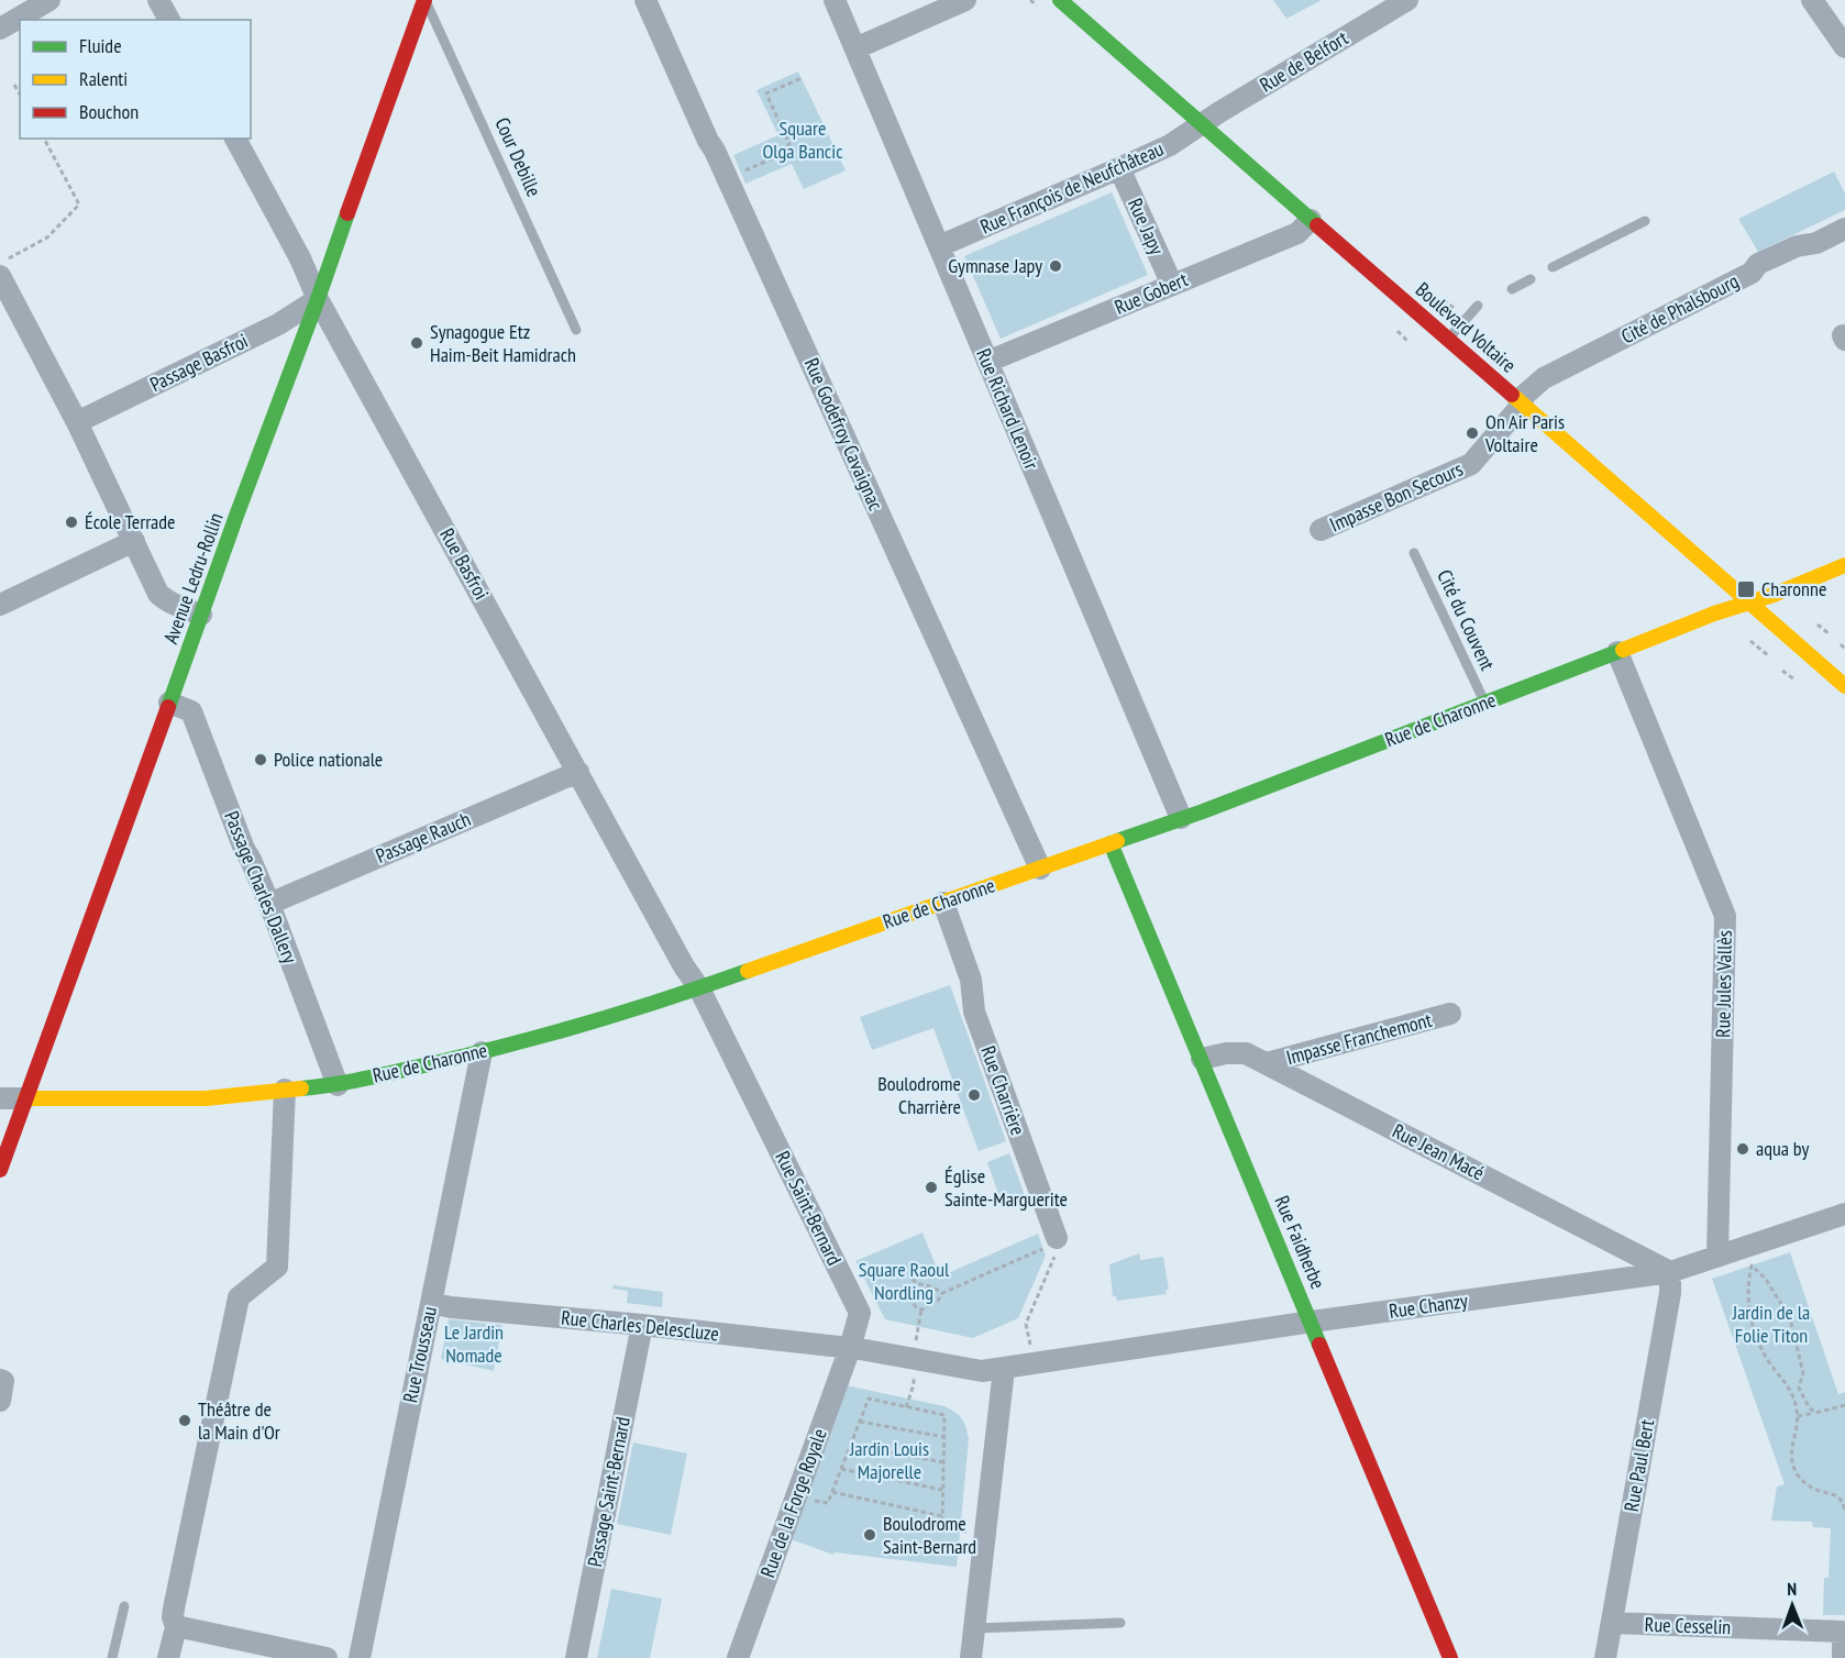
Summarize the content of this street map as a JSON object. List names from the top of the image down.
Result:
{
  "streets": {
    "street": [
      "Rue de Belfort",
      "Rue François de Neufchâteau",
      "Rue Japy",
      "Rue Gobert",
      "Cité de Phalsbourg",
      "Boulevard Voltaire",
      "Passage Basfroi",
      "Rue Richard Lenoir",
      "Rue Godefroy Cavaignac",
      "Impasse Bon Secours",
      "Rue Basfroi",
      "Avenue Ledru-Rollin",
      "Rue de Charonne",
      "Passage Rauch",
      "Passage Charles Dallery",
      "Rue Jules Vallès",
      "Impasse Franchemont",
      "Rue Charrière",
      "Rue Jean Macé",
      "Rue Saint-Bernard",
      "Rue Faidherbe",
      "Rue Chanzy",
      "Rue Charles Delescluze",
      "Rue Trousseau",
      "Rue Paul Bert",
      "Passage Saint-Bernard",
      "Rue de la Forge Royale",
      "Rue Cesselin"
    ],
    "lane": ["Cour Debille", "Cité du Couvent"]
  },
  "crossings": [
    ["Rue de Belfort", "Rue François de Neufchâteau"],
    ["Rue de Belfort", "Boulevard Voltaire"],
    ["Cour Debille", "Avenue Ledru-Rollin"],
    ["Rue François de Neufchâteau", "Rue Japy"],
    ["Rue François de Neufchâteau", "Boulevard Voltaire"],
    ["Rue François de Neufchâteau", "Rue Richard Lenoir"],
    ["Rue Japy", "Rue Gobert"],
    ["Rue Gobert", "Boulevard Voltaire"],
    ["Rue Gobert", "Rue Richard Lenoir"],
    ["Cité de Phalsbourg", "Boulevard Voltaire"],
    ["Cité de Phalsbourg", "Impasse Bon Secours"],
    ["Boulevard Voltaire", "Impasse Bon Secours"],
    ["Boulevard Voltaire", "Rue de Charonne"],
    ["Passage Basfroi", "Rue Basfroi"],
    ["Passage Basfroi", "Avenue Ledru-Rollin"],
    ["Rue Richard Lenoir", "Rue de Charonne"],
    ["Rue Godefroy Cavaignac", "Rue de Charonne"],
    ["Rue Basfroi", "Avenue Ledru-Rollin"],
    ["Rue Basfroi", "Rue de Charonne"],
    ["Rue Basfroi", "Passage Rauch"],
    ["Rue Basfroi", "Rue Saint-Bernard"],
    ["Avenue Ledru-Rollin", "Rue de Charonne"],
    ["Avenue Ledru-Rollin", "Passage Charles Dallery"],
    ["Cité du Couvent", "Rue de Charonne"],
    ["Rue de Charonne", "Passage Charles Dallery"],
    ["Rue de Charonne", "Rue Jules Vallès"],
    ["Rue de Charonne", "Rue Charrière"],
    ["Rue de Charonne", "Rue Saint-Bernard"],
    ["Rue de Charonne", "Rue Faidherbe"],
    ["Rue de Charonne", "Rue Trousseau"],
    ["Passage Rauch", "Passage Charles Dallery"],
    ["Rue Jules Vallès", "Rue Chanzy"],
    ["Impasse Franchemont", "Rue Jean Macé"],
    ["Rue Jean Macé", "Rue Faidherbe"],
    ["Rue Jean Macé", "Rue Chanzy"],
    ["Rue Jean Macé", "Rue Paul Bert"],
    ["Rue Saint-Bernard", "Rue Charles Delescluze"],
    ["Rue Saint-Bernard", "Rue de la Forge Royale"],
    ["Rue Faidherbe", "Rue Chanzy"],
    ["Rue Chanzy", "Rue Paul Bert"],
    ["Rue Charles Delescluze", "Rue Trousseau"],
    ["Rue Charles Delescluze", "Passage Saint-Bernard"],
    ["Rue Charles Delescluze", "Rue de la Forge Royale"],
    ["Rue Paul Bert", "Rue Cesselin"]
  ],
  "parks": [
    "Square Olga Bancic",
    "Square Raoul Nordling",
    "Jardin de la Folie Titon",
    "Le Jardin Nomade",
    "Jardin Louis Majorelle"
  ],
  "places": {
    "other": [
      "Gymnase Japy",
      "Synagogue Etz Haim-Beit Hamidrach",
      "On Air Paris Voltaire",
      "École Terrade",
      "Police nationale",
      "Boulodrome Charrière",
      "aqua by",
      "Église Sainte-Marguerite",
      "Théâtre de la Main d'Or",
      "Boulodrome Saint-Bernard"
    ],
    "transit": ["Charonne"]
  },
  "legend": ["Fluide", "Ralenti", "Bouchon"],
  "north": "top"
}
